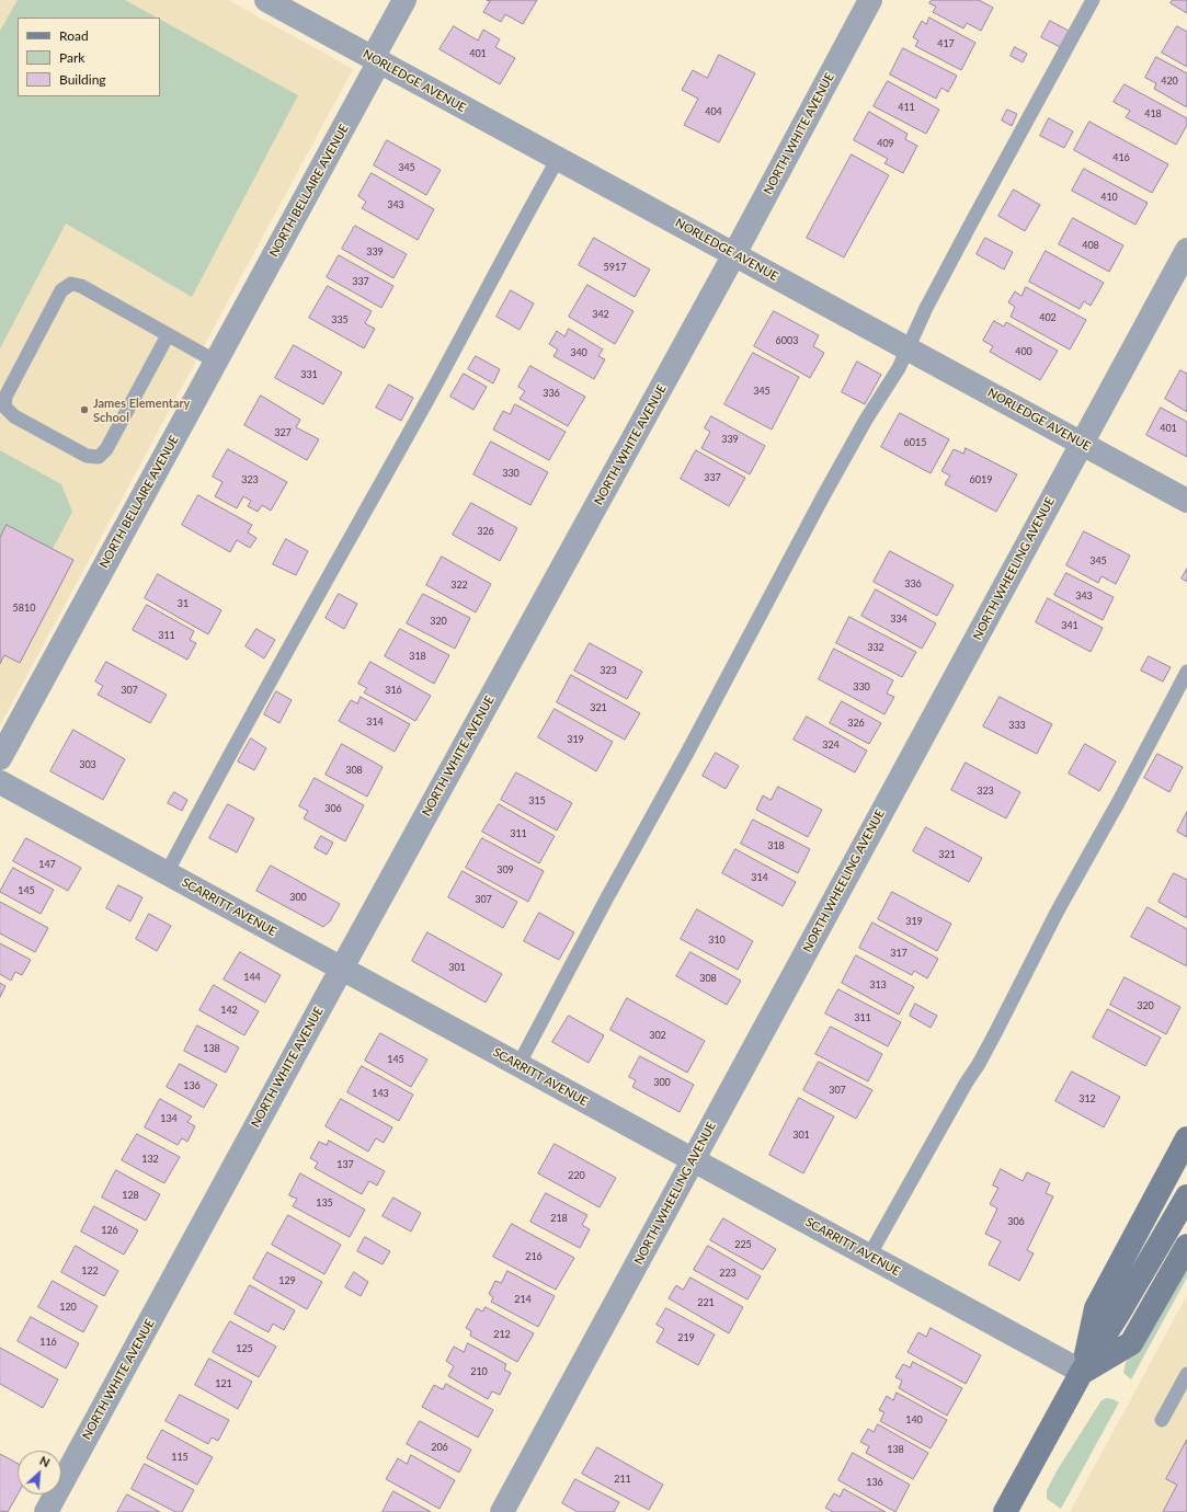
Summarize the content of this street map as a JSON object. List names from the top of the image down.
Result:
{
  "streets": {
    "street": [
      "NORLEDGE AVENUE",
      "NORTH WHITE AVENUE",
      "NORTH BELLAIRE AVENUE",
      "NORTH WHEELING AVENUE",
      "SCARRITT AVENUE"
    ]
  },
  "crossings": [
    ["NORLEDGE AVENUE", "NORTH WHITE AVENUE"],
    ["NORLEDGE AVENUE", "NORTH BELLAIRE AVENUE"],
    ["NORLEDGE AVENUE", "NORTH WHEELING AVENUE"],
    ["NORTH WHITE AVENUE", "SCARRITT AVENUE"],
    ["NORTH WHEELING AVENUE", "SCARRITT AVENUE"]
  ],
  "places": ["James Elementary School"],
  "house_numbers": [
    "417",
    "401",
    "420",
    "411",
    "404",
    "418",
    "409",
    "416",
    "345",
    "410",
    "343",
    "408",
    "339",
    "5917",
    "337",
    "342",
    "402",
    "335",
    "6003",
    "400",
    "340",
    "331",
    "345",
    "336",
    "401",
    "327",
    "339",
    "6015",
    "330",
    "337",
    "323",
    "6019",
    "326",
    "345",
    "336",
    "322",
    "343",
    "31",
    "5810",
    "334",
    "320",
    "341",
    "311",
    "332",
    "318",
    "323",
    "330",
    "307",
    "316",
    "321",
    "314",
    "326",
    "333",
    "319",
    "324",
    "303",
    "308",
    "323",
    "315",
    "306",
    "311",
    "318",
    "321",
    "147",
    "309",
    "314",
    "145",
    "300",
    "307",
    "319",
    "310",
    "317",
    "301",
    "144",
    "308",
    "313",
    "320",
    "142",
    "311",
    "302",
    "138",
    "145",
    "300",
    "136",
    "307",
    "143",
    "312",
    "134",
    "301",
    "132",
    "137",
    "220",
    "128",
    "135",
    "218",
    "306",
    "126",
    "225",
    "216",
    "122",
    "223",
    "129",
    "214",
    "221",
    "120",
    "212",
    "219",
    "116",
    "125",
    "210",
    "121",
    "140",
    "206",
    "138",
    "115",
    "211",
    "136"
  ],
  "legend": ["Road", "Park", "Building"],
  "north": "top right"
}
